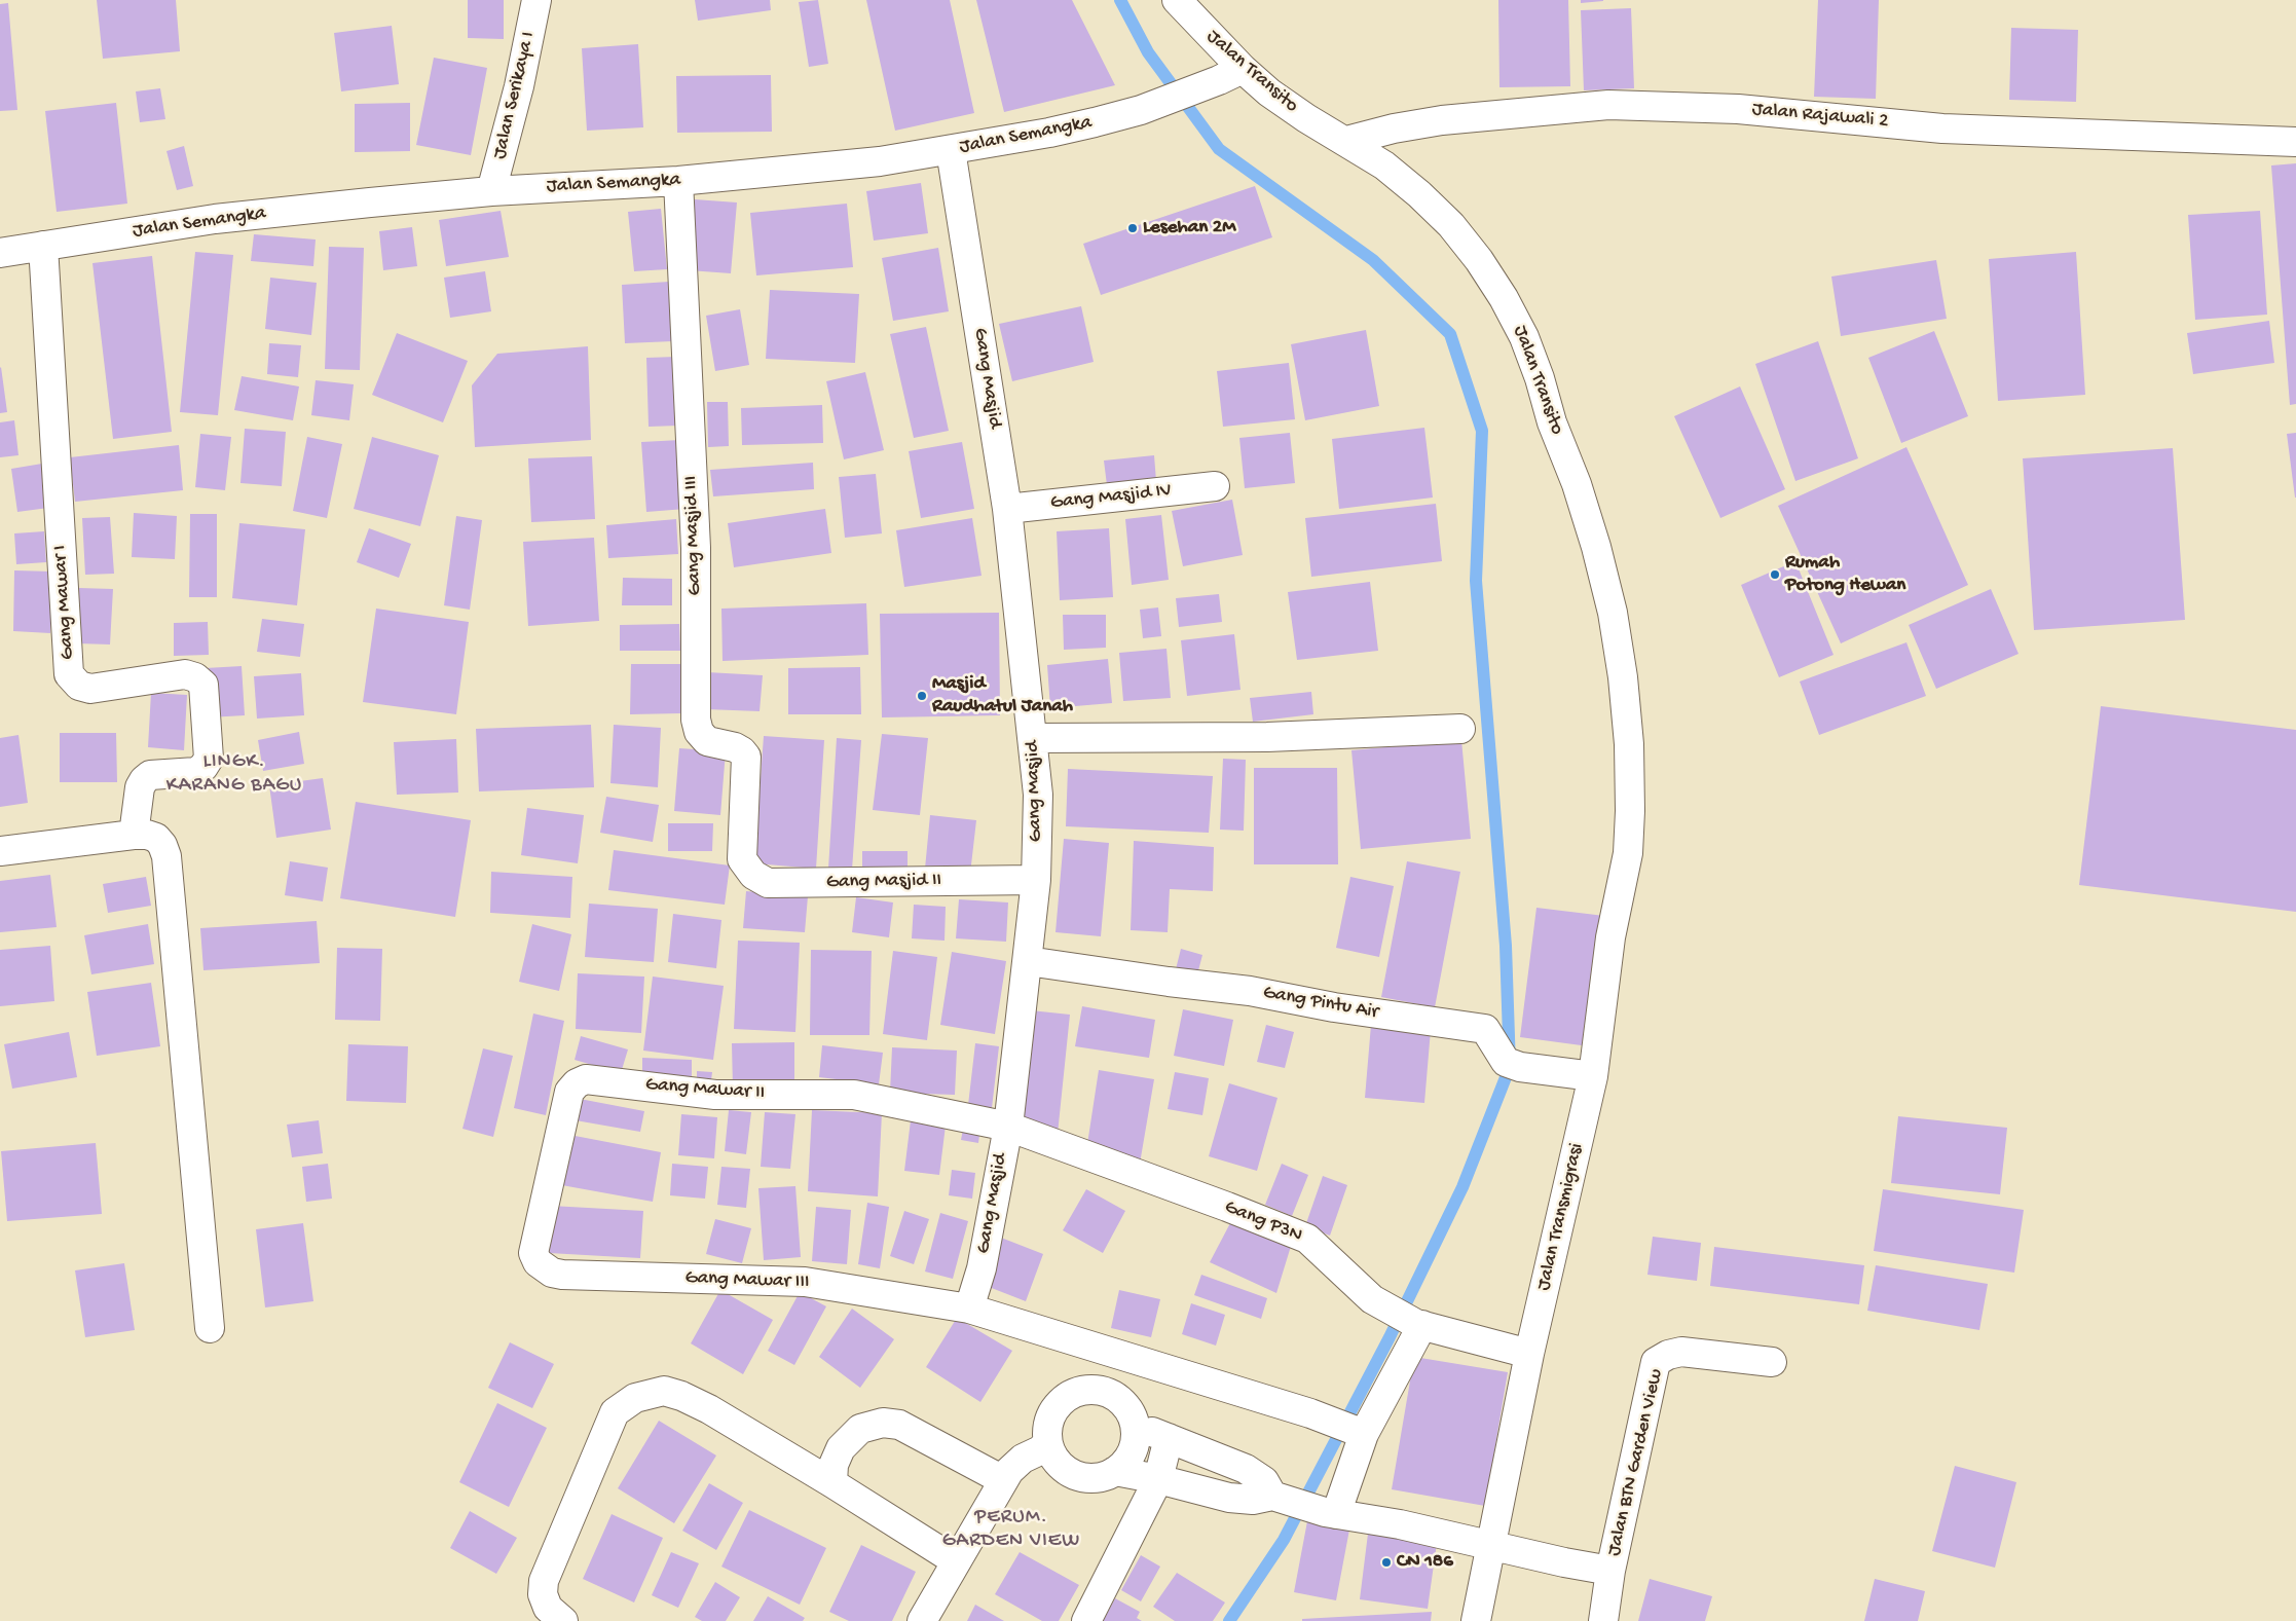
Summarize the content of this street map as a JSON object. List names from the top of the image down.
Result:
{
  "streets": {
    "street": [
      "Jalan Transito",
      "Jalan Serikaya I",
      "Jalan Rajawali 2",
      "Jalan Semangka",
      "Gang Masjid",
      "Gang Masjid IV",
      "Gang Masjid III",
      "Gang Mawar I",
      "Gang Masjid II",
      "Gang Pintu Air",
      "Gang Mawar II",
      "Jalan Transmigrasi",
      "Gang P3N",
      "Gang Mawar III",
      "Jalan BTN Garden View"
    ]
  },
  "crossings": [
    ["Jalan Transito", "Jalan Rajawali 2"],
    ["Jalan Transito", "Jalan Semangka"],
    ["Jalan Transito", "Jalan Transmigrasi"],
    ["Jalan Serikaya I", "Jalan Semangka"],
    ["Jalan Semangka", "Gang Masjid"],
    ["Jalan Semangka", "Gang Masjid III"],
    ["Jalan Semangka", "Gang Mawar I"],
    ["Gang Masjid", "Gang Masjid IV"],
    ["Gang Masjid", "Gang Masjid II"],
    ["Gang Masjid", "Gang Pintu Air"],
    ["Gang Masjid", "Gang Mawar II"],
    ["Gang Masjid", "Gang P3N"],
    ["Gang Masjid", "Gang Mawar III"],
    ["Gang Masjid III", "Gang Masjid II"],
    ["Gang Pintu Air", "Jalan Transmigrasi"],
    ["Gang Mawar II", "Gang P3N"],
    ["Gang Mawar II", "Gang Mawar III"],
    ["Jalan Transmigrasi", "Gang P3N"],
    ["Jalan Transmigrasi", "Jalan BTN Garden View"]
  ],
  "districts": ["LINGK. KARANG BAGU", "PERUM. GARDEN VIEW"],
  "places": [
    "Lesehan 2M",
    "Rumah Potong Hewan",
    "Masjid Raudhatul Janah",
    "CN 186"
  ]
}
